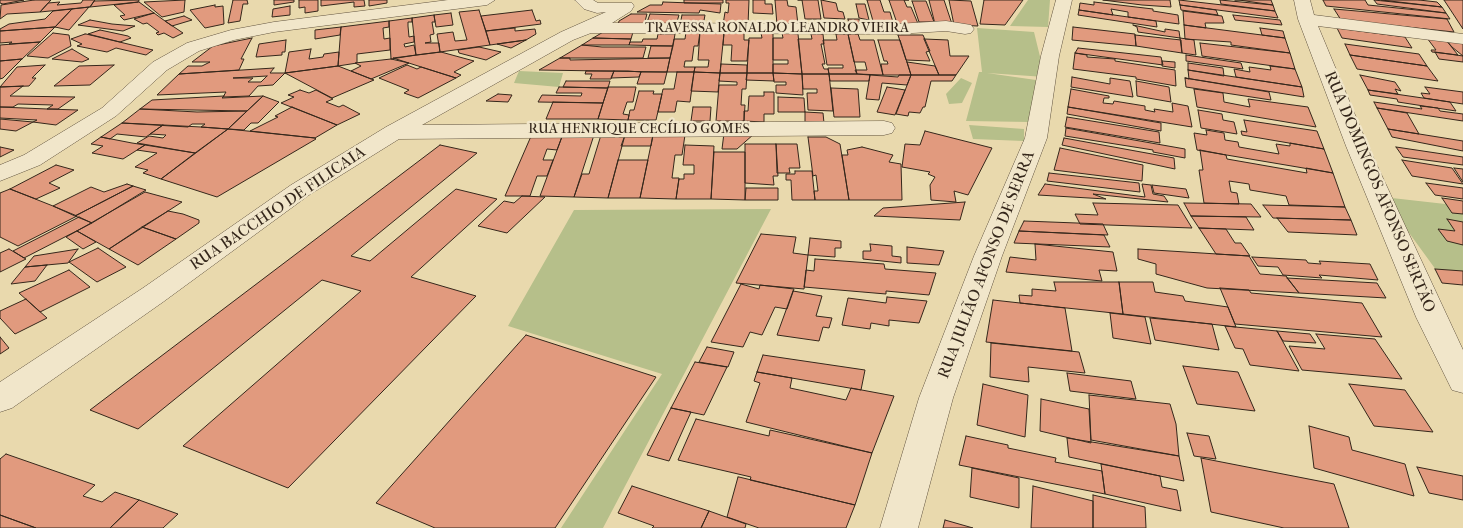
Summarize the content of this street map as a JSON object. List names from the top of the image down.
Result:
{
  "streets": {
    "street": [
      "TRAVESSA RONALDO LEANDRO VIEIRA",
      "RUA HENRIQUE CECÍLIO GOMES",
      "RUA DOMINGOS AFONSO SERTÃO",
      "RUA BACCHIO DE FILICAIA",
      "RUA JULIÃO AFONSO DE SERRA"
    ]
  },
  "crossings": [
    ["TRAVESSA RONALDO LEANDRO VIEIRA", "RUA BACCHIO DE FILICAIA"],
    ["RUA HENRIQUE CECÍLIO GOMES", "RUA BACCHIO DE FILICAIA"]
  ]
}
